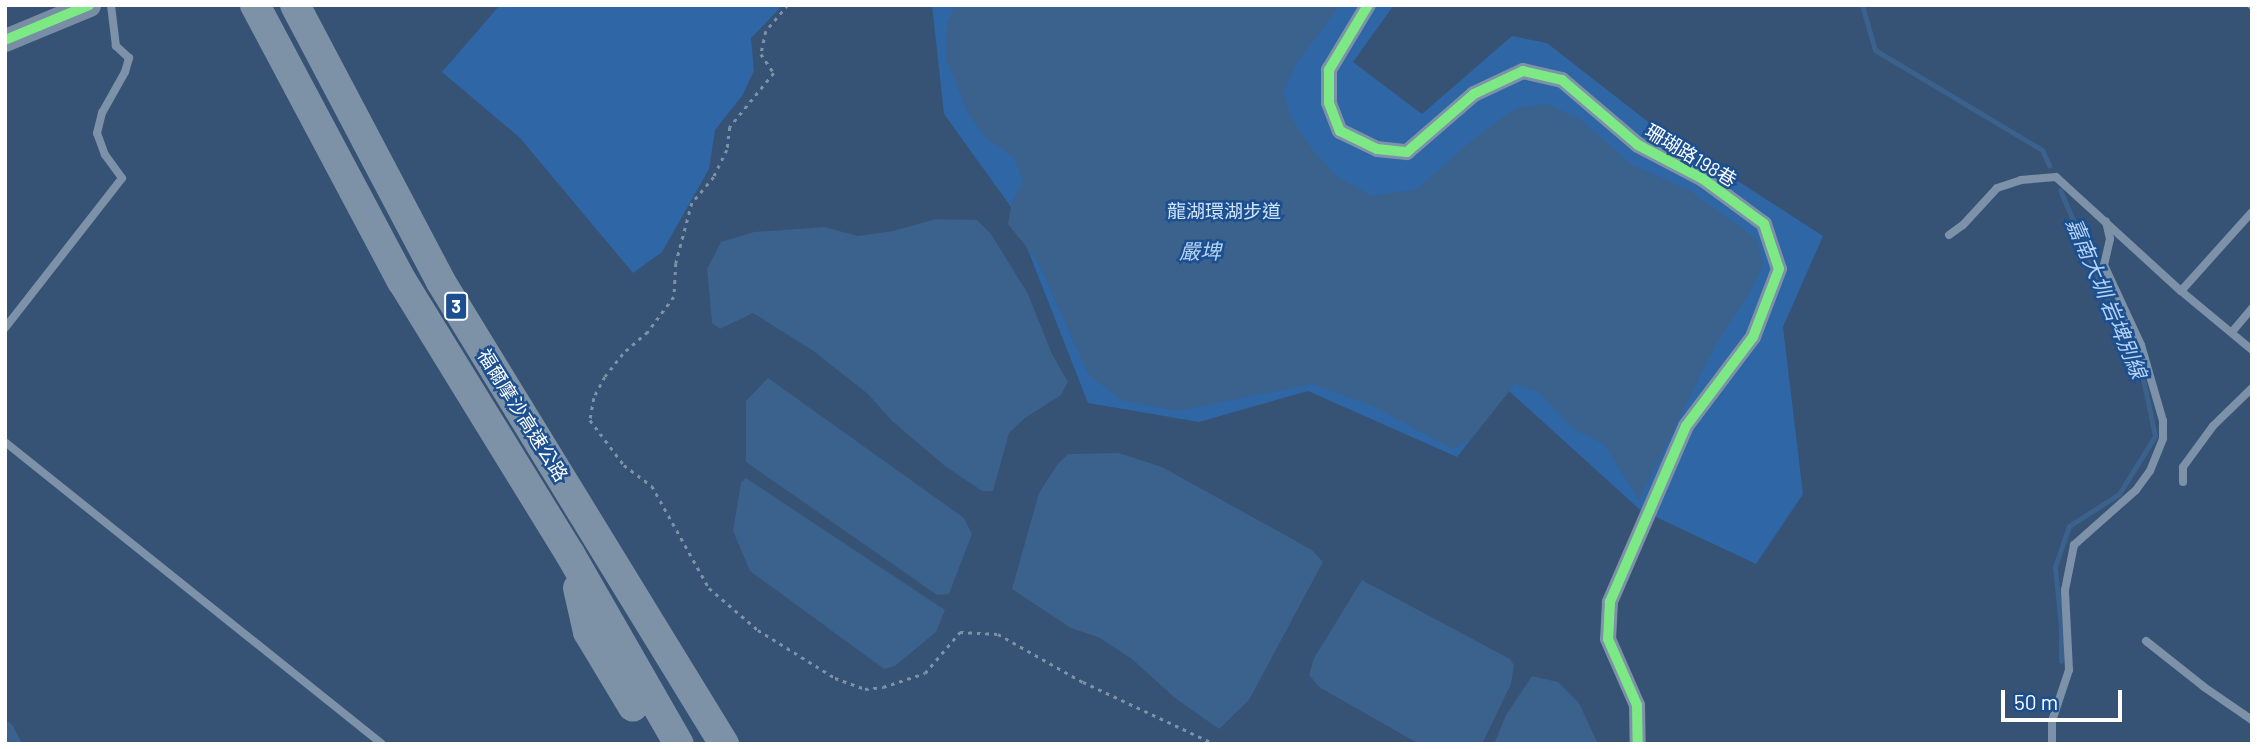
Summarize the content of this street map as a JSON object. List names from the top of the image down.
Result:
{
  "streets": {
    "highway": ["3", "福爾摩沙高速公路"],
    "street": ["珊瑚路198巷"]
  },
  "water": ["嚴埤", "嘉南大圳 岩埤別線"],
  "parks": ["龍湖環湖步道"],
  "scale_bar": "50 m"
}
